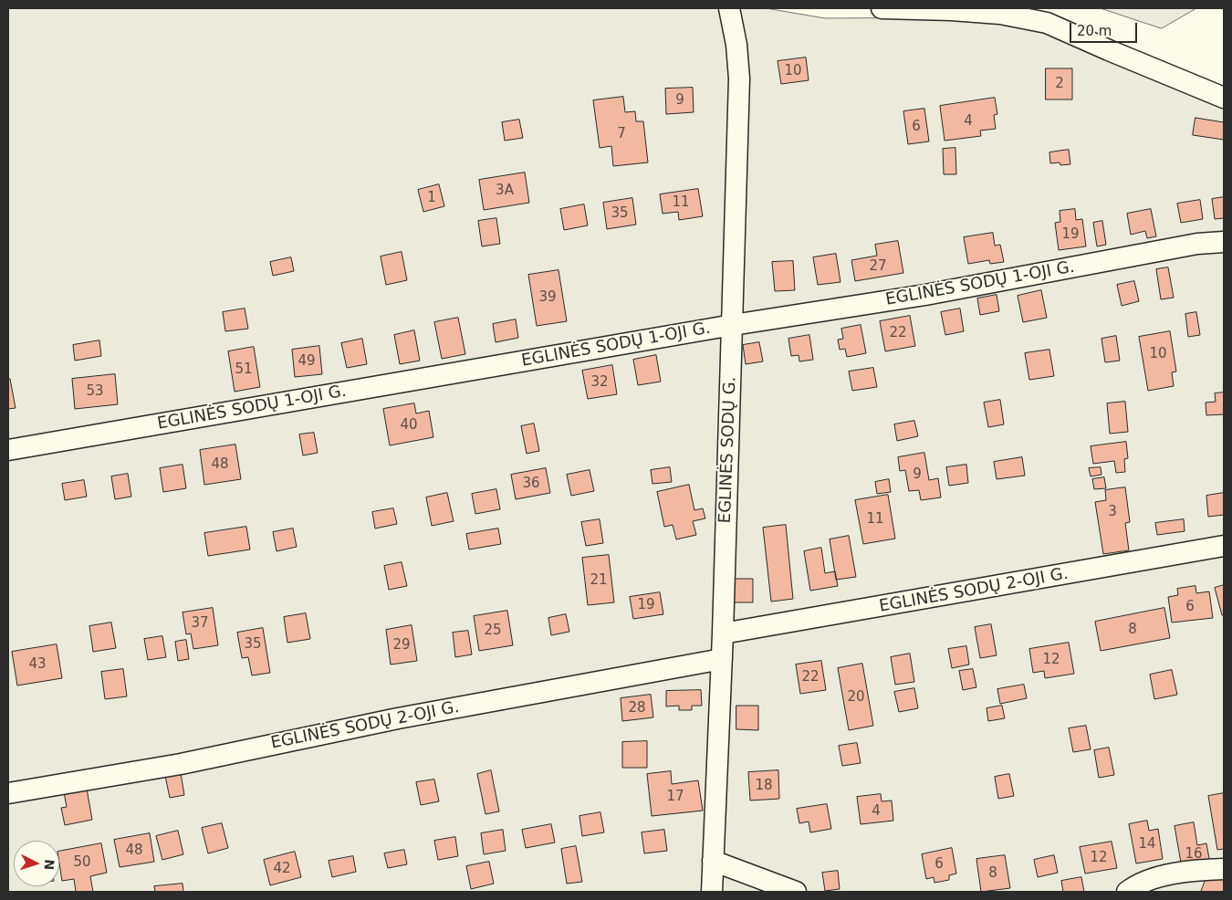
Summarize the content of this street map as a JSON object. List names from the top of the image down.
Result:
{
  "streets": {
    "street": ["EGLINĖS SODŲ 1-OJI G.", "EGLINĖS SODŲ G.", "EGLINĖS SODŲ 2-OJI G."]
  },
  "crossings": [
    ["EGLINĖS SODŲ 1-OJI G.", "EGLINĖS SODŲ G."],
    ["EGLINĖS SODŲ G.", "EGLINĖS SODŲ 2-OJI G."]
  ],
  "house_numbers": [
    "10",
    "2",
    "9",
    "4",
    "6",
    "7",
    "3A",
    "1",
    "11",
    "35",
    "19",
    "27",
    "39",
    "22",
    "10",
    "49",
    "51",
    "32",
    "53",
    "40",
    "48",
    "9",
    "36",
    "3",
    "11",
    "21",
    "19",
    "6",
    "37",
    "8",
    "25",
    "35",
    "29",
    "12",
    "43",
    "22",
    "20",
    "28",
    "18",
    "17",
    "4",
    "14",
    "48",
    "16",
    "12",
    "50",
    "6",
    "42",
    "8"
  ],
  "scale_bar": "20 m",
  "north": "right"
}
